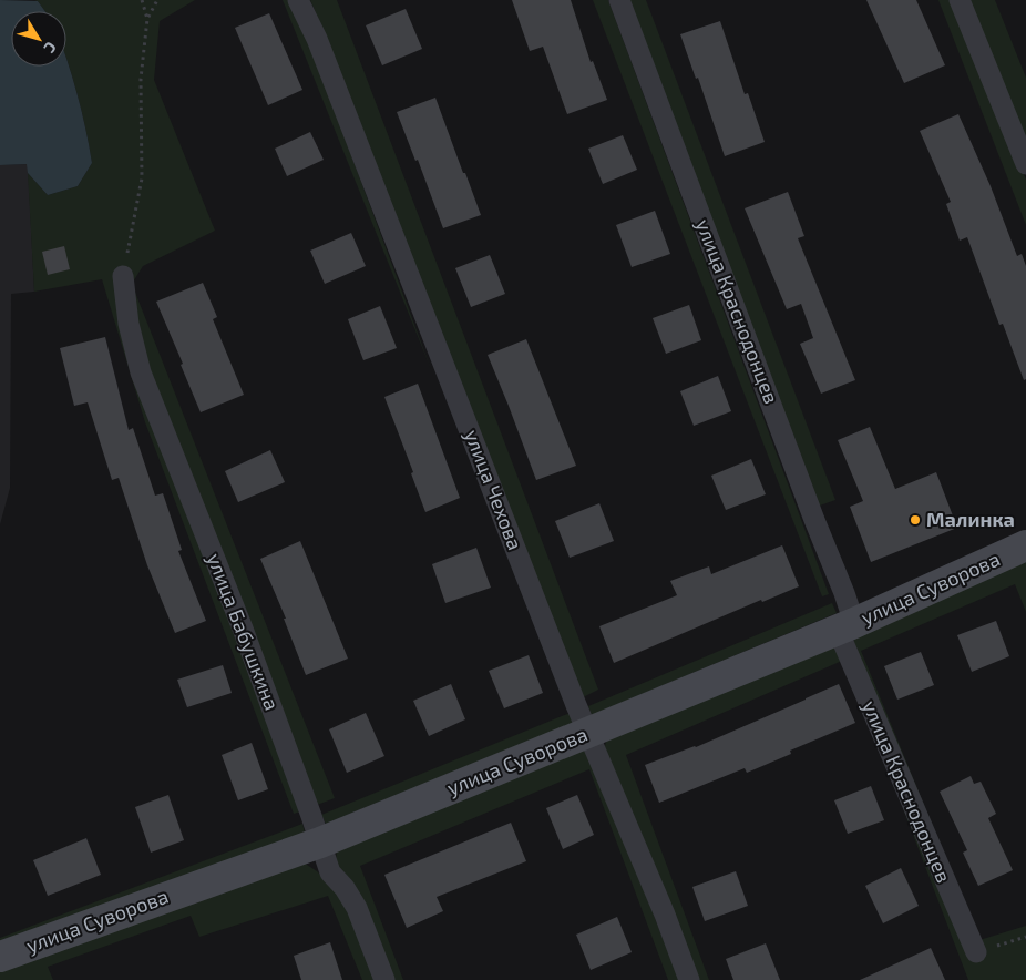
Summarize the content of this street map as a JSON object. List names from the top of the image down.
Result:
{
  "streets": {
    "main road": ["улица Суворова"],
    "street": ["улица Краснодонцев", "улица Чехова", "улица Бабушкина"]
  },
  "crossings": [
    ["улица Краснодонцев", "улица Суворова"],
    ["улица Чехова", "улица Суворова"],
    ["улица Суворова", "улица Бабушкина"]
  ],
  "places": ["Малинка"],
  "north": "bottom right"
}
